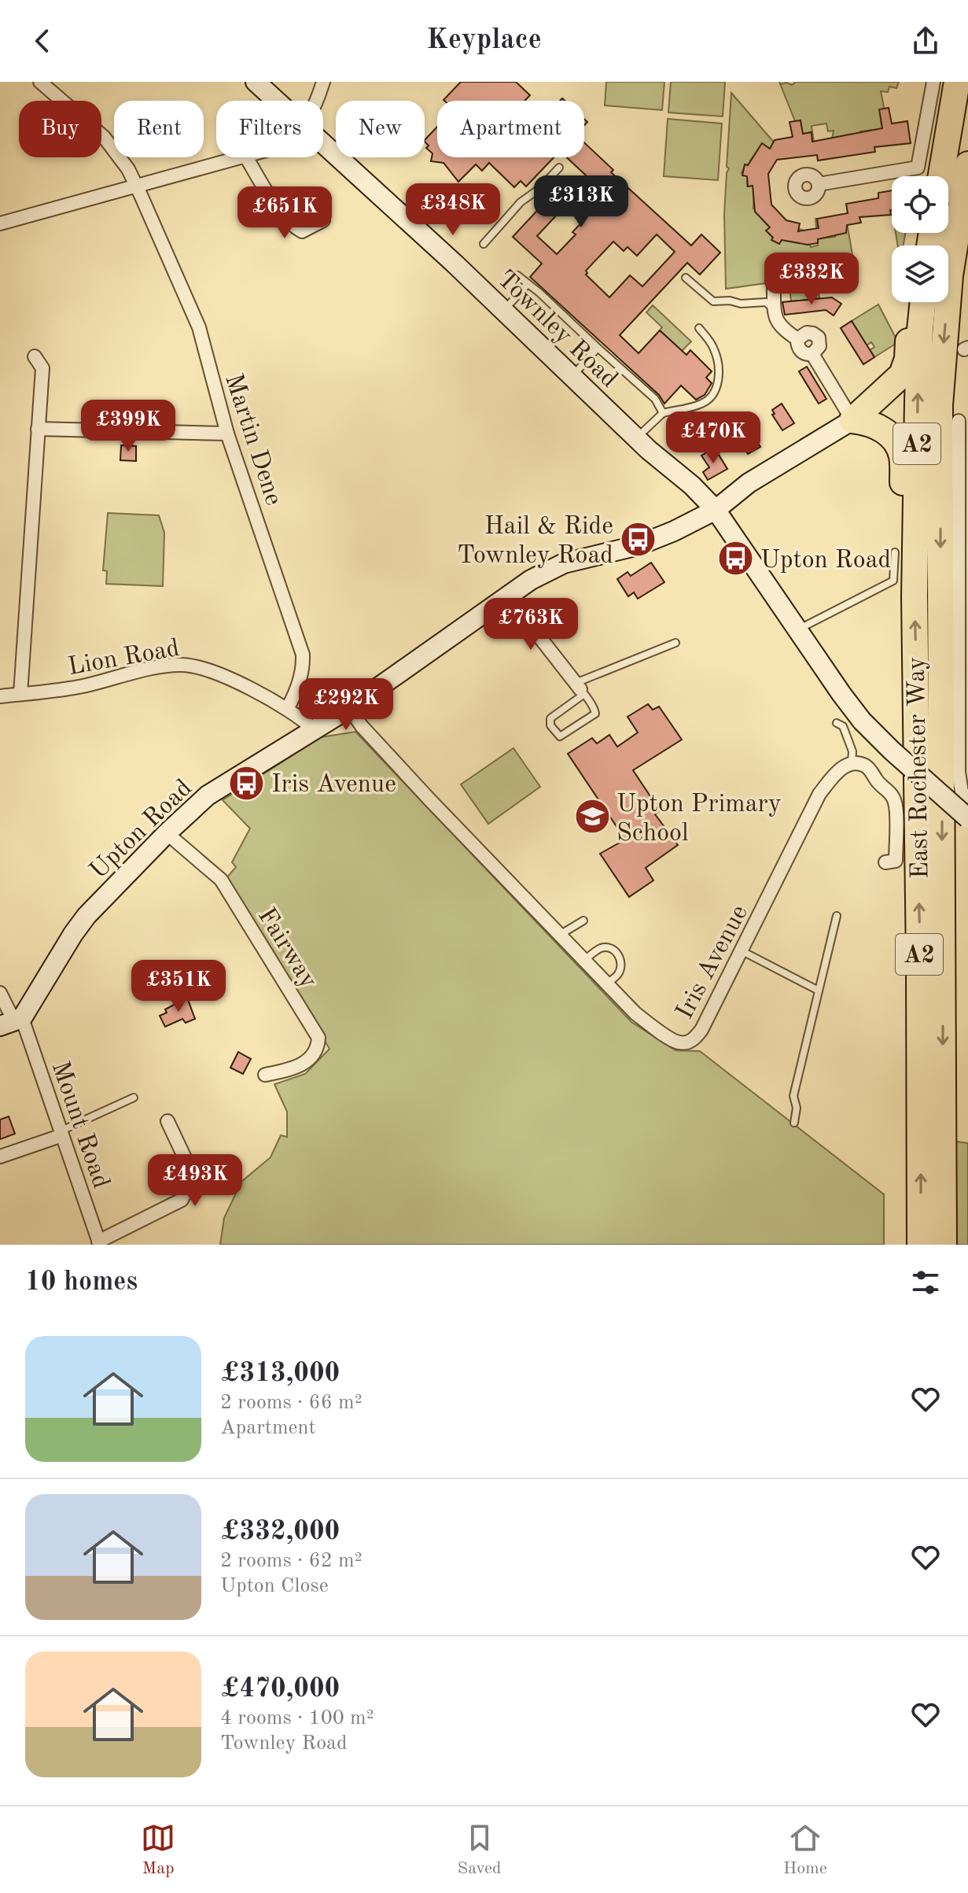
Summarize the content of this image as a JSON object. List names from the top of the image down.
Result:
{
  "streets": {
    "highway": ["A2", "East Rochester Way"],
    "street": [
      "Townley Road",
      "Martin Dene",
      "Lion Road",
      "Upton Road",
      "Fairway",
      "Iris Avenue",
      "Mount Road"
    ]
  },
  "crossings": [
    ["Townley Road", "Upton Road"],
    ["Martin Dene", "Lion Road"],
    ["A2", "East Rochester Way"],
    ["A2", "Upton Road"],
    ["Lion Road", "Upton Road"],
    ["Upton Road", "Fairway"],
    ["Upton Road", "Iris Avenue"],
    ["Upton Road", "Mount Road"]
  ],
  "places": {
    "bus stop": ["Hail & Ride Townley Road", "Upton Road", "Iris Avenue"],
    "school or university": ["Upton Primary School"]
  },
  "page": {
    "header": "Keyplace",
    "chip": [
      "Buy",
      "Rent",
      "Filters",
      "New",
      "Apartment"
    ],
    "price": [
      "£313K",
      "£348K",
      "£651K",
      "£332K",
      "£399K",
      "£470K",
      "£763K",
      "£292K",
      "£351K",
      "£493K"
    ],
    "heading": "10 homes",
    "list": [
      {
        "name": "£313,000",
        "note": "2 rooms · 66 m² · Apartment"
      },
      {
        "name": "£332,000",
        "note": "2 rooms · 62 m² · Upton Close"
      },
      {
        "name": "£470,000",
        "note": "4 rooms · 100 m² · Townley Road"
      }
    ],
    "tabs": ["Map", "Saved", "Home"]
  }
}
